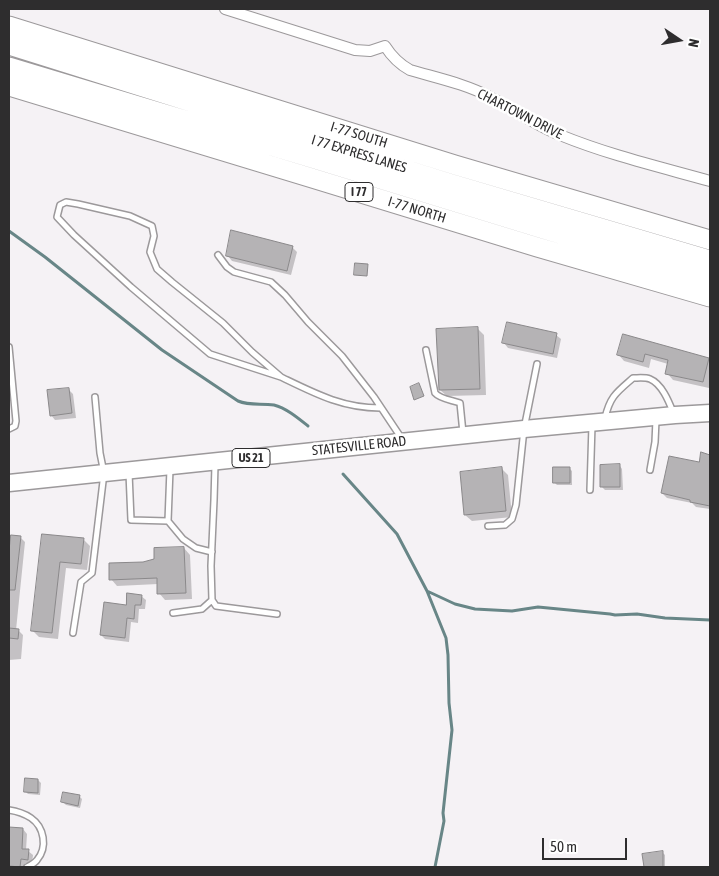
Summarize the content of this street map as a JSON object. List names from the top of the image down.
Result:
{
  "streets": {
    "highway": [
      "I-77 SOUTH",
      "I 77 EXPRESS LANES",
      "I 77",
      "I-77 NORTH"
    ],
    "main road": ["STATESVILLE ROAD", "US 21"],
    "street": ["CHARTOWN DRIVE"]
  },
  "scale_bar": "50 m",
  "north": "right"
}
